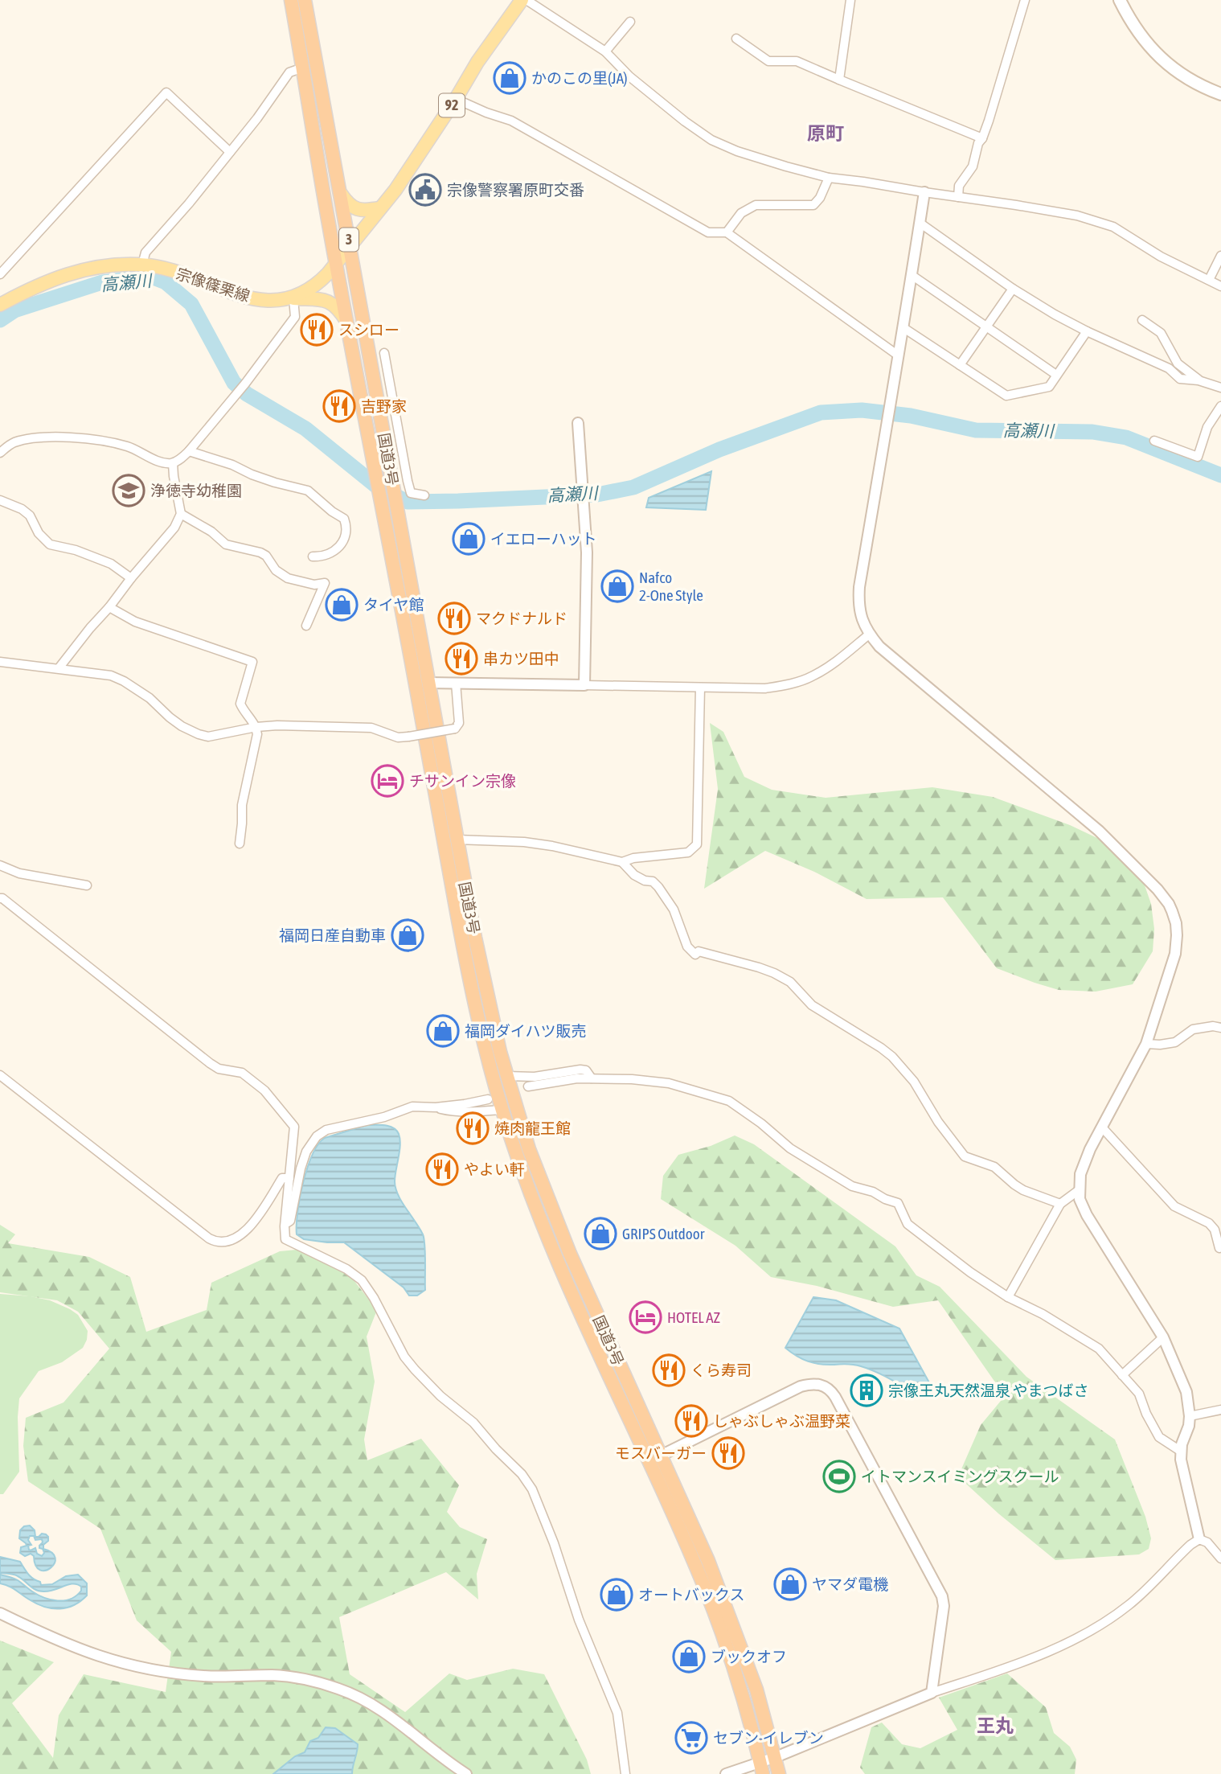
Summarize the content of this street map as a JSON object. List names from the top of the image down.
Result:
{
  "streets": {
    "highway": ["3", "国道3号"],
    "main road": ["92", "宗像篠栗線"]
  },
  "crossings": [
    ["宗像篠栗線", "国道3号"]
  ],
  "districts": ["原町", "王丸"],
  "water": ["高瀬川"],
  "places": {
    "shop": [
      "かのこの里(JA)",
      "イエローハット",
      "Nafco 2-One Style",
      "タイヤ館",
      "福岡日産自動車",
      "福岡ダイハツ販売",
      "GRIPS Outdoor",
      "ヤマダ電機",
      "オートバックス",
      "ブックオフ"
    ],
    "public building": ["宗像警察署原町交番"],
    "restaurant": [
      "スシロー",
      "吉野家",
      "マクドナルド",
      "串カツ田中",
      "焼肉龍王館",
      "やよい軒",
      "くら寿司",
      "しゃぶしゃぶ温野菜",
      "モスバーガー"
    ],
    "school or university": ["浄徳寺幼稚園"],
    "hotel": ["チサンイン宗像", "HOTEL AZ"],
    "building": ["宗像王丸天然温泉 やまつばさ"],
    "sports": ["イトマンスイミングスクール"],
    "supermarket": ["セブン-イレブン"]
  }
}
